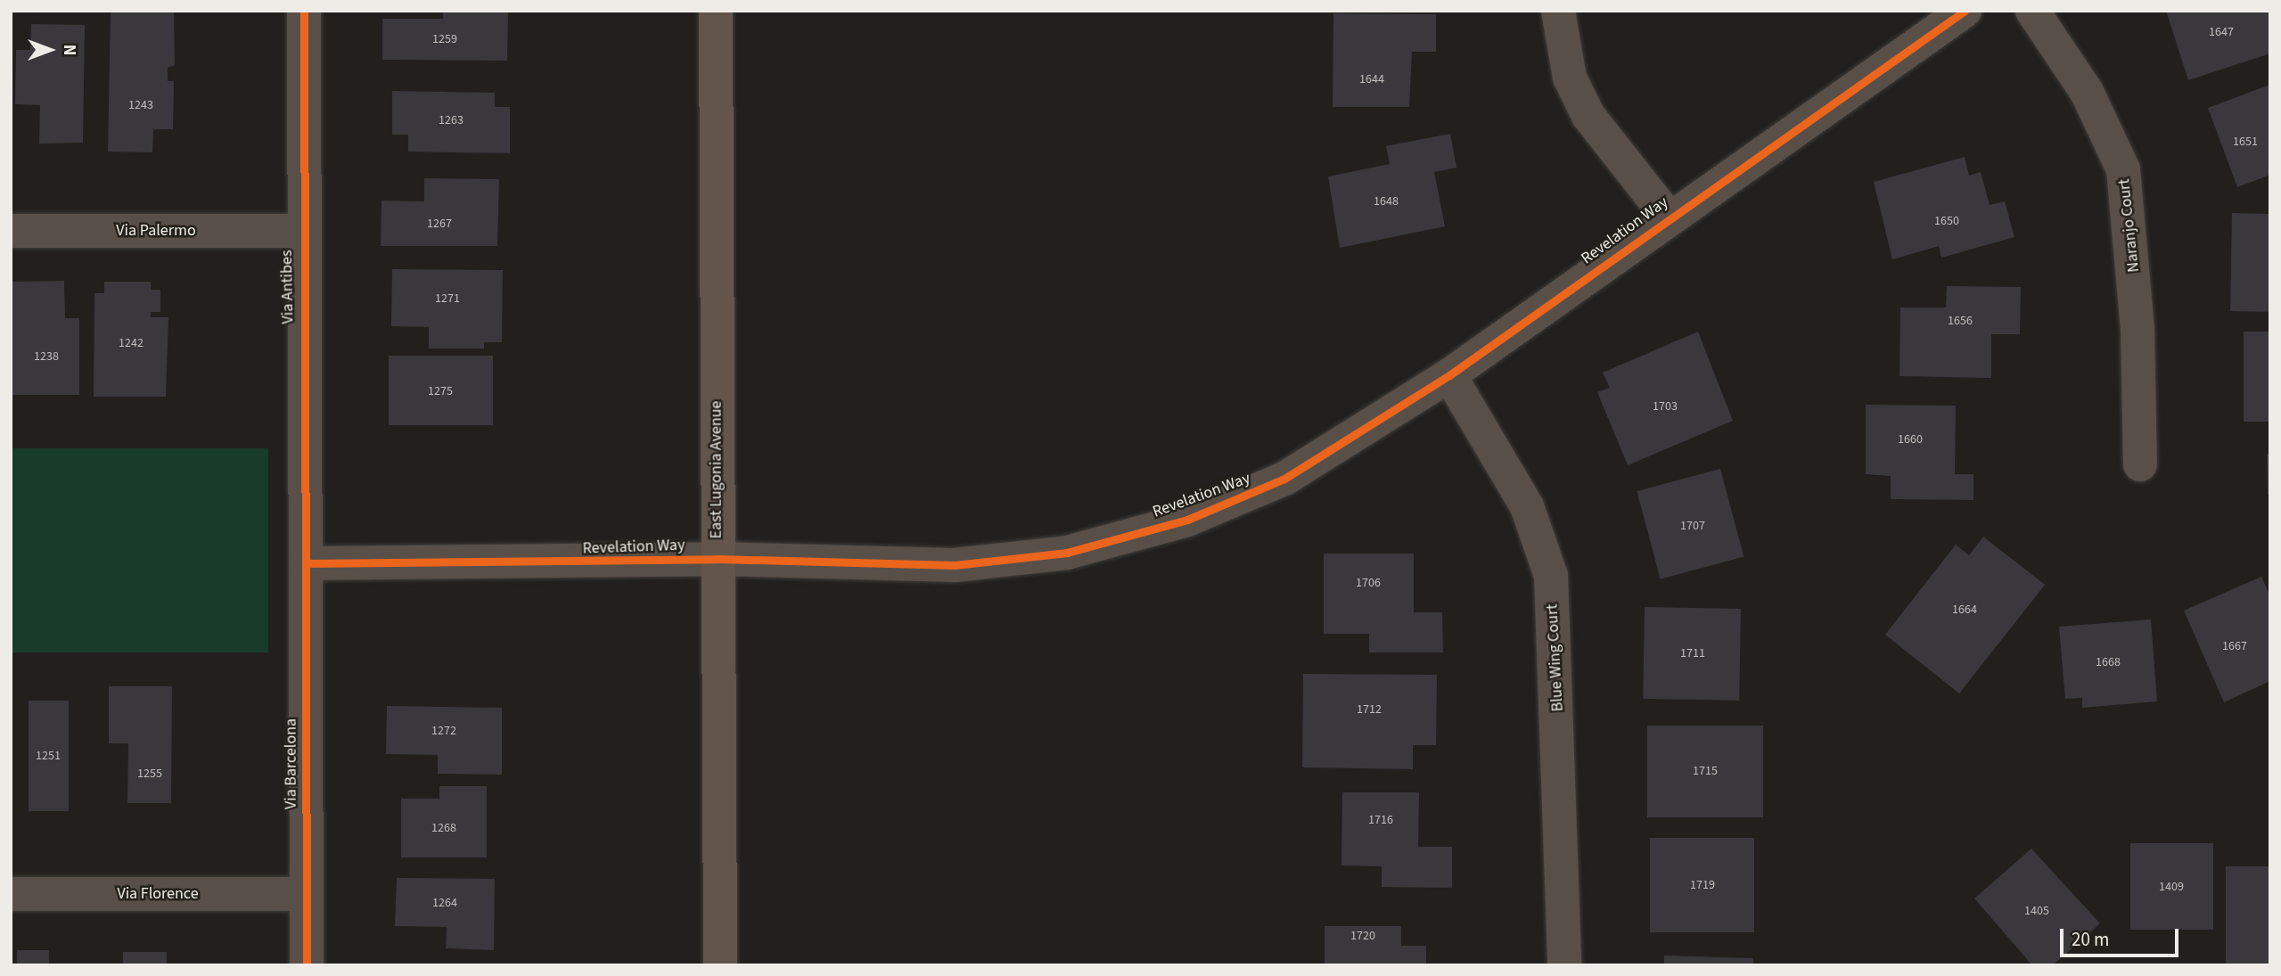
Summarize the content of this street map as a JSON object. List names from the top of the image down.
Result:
{
  "streets": {
    "main road": ["East Lugonia Avenue"],
    "street": [
      "Naranjo Court",
      "Via Palermo",
      "Revelation Way",
      "Via Antibes",
      "Blue Wing Court",
      "Via Barcelona",
      "Via Florence"
    ]
  },
  "crossings": [
    ["Via Palermo", "Via Antibes"],
    ["Revelation Way", "Via Antibes"],
    ["Revelation Way", "East Lugonia Avenue"],
    ["Revelation Way", "Blue Wing Court"],
    ["Revelation Way", "Via Barcelona"],
    ["Via Antibes", "Via Barcelona"],
    ["Via Barcelona", "Via Florence"]
  ],
  "house_numbers": [
    "1647",
    "1259",
    "1644",
    "1243",
    "1263",
    "1651",
    "1648",
    "1650",
    "1267",
    "1271",
    "1656",
    "1242",
    "1238",
    "1275",
    "1703",
    "1660",
    "1707",
    "1706",
    "1664",
    "1667",
    "1711",
    "1668",
    "1712",
    "1272",
    "1251",
    "1715",
    "1255",
    "1716",
    "1268",
    "1719",
    "1409",
    "1264",
    "1405",
    "1720"
  ],
  "scale_bar": "20 m",
  "north": "right"
}
